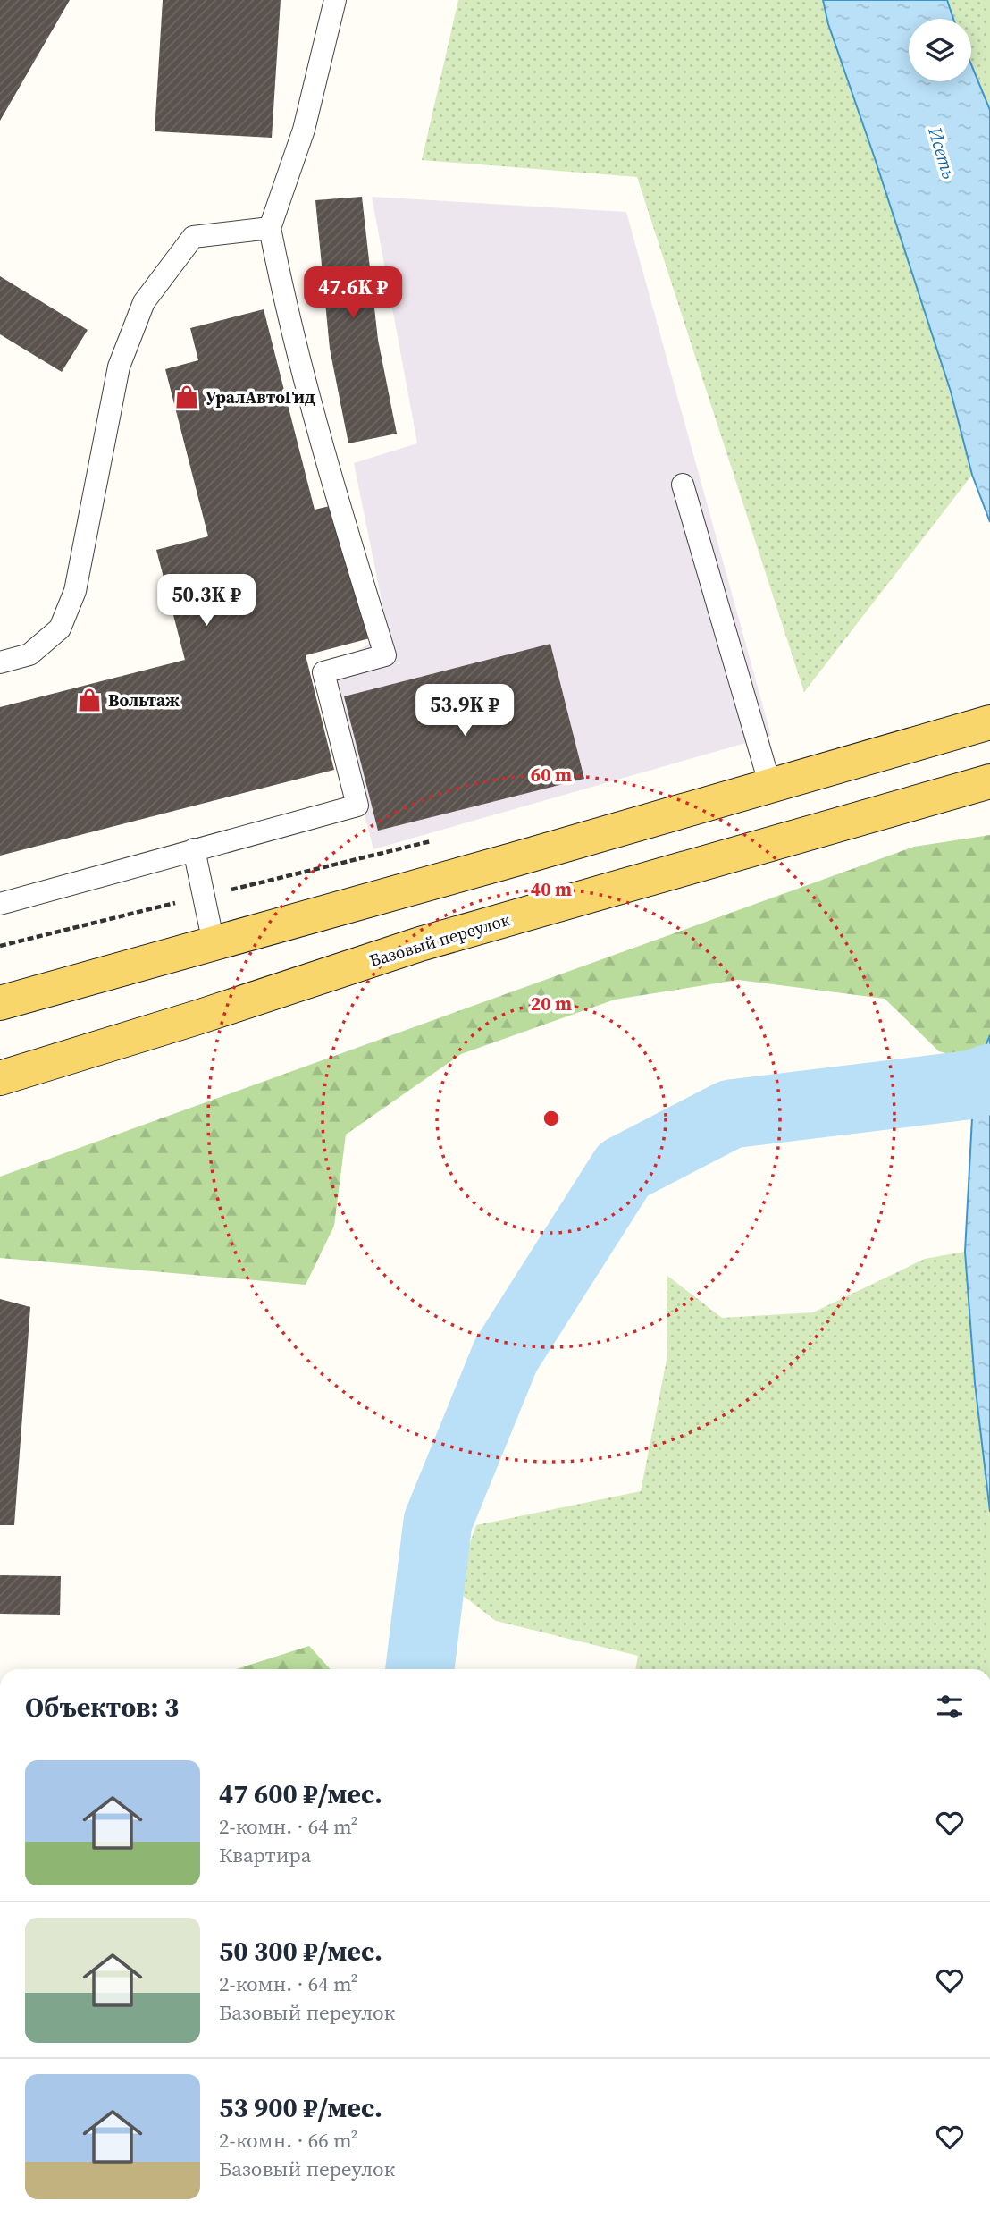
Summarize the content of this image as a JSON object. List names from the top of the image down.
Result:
{
  "streets": {
    "main road": ["Базовый переулок"]
  },
  "water": ["Исеть"],
  "places": {
    "shop": ["УралАвтоГид", "Вольтаж"]
  },
  "page": {
    "price": ["47.6K ₽", "50.3K ₽", "53.9K ₽"],
    "heading": "Объектов: 3",
    "list": [
      {
        "name": "47 600 ₽/мес.",
        "note": "2-комн. · 64 m² · Квартира"
      },
      {
        "name": "50 300 ₽/мес.",
        "note": "2-комн. · 64 m² · Базовый переулок"
      },
      {
        "name": "53 900 ₽/мес.",
        "note": "2-комн. · 66 m² · Базовый переулок"
      }
    ]
  },
  "rings": ["60 m", "40 m", "20 m"]
}
